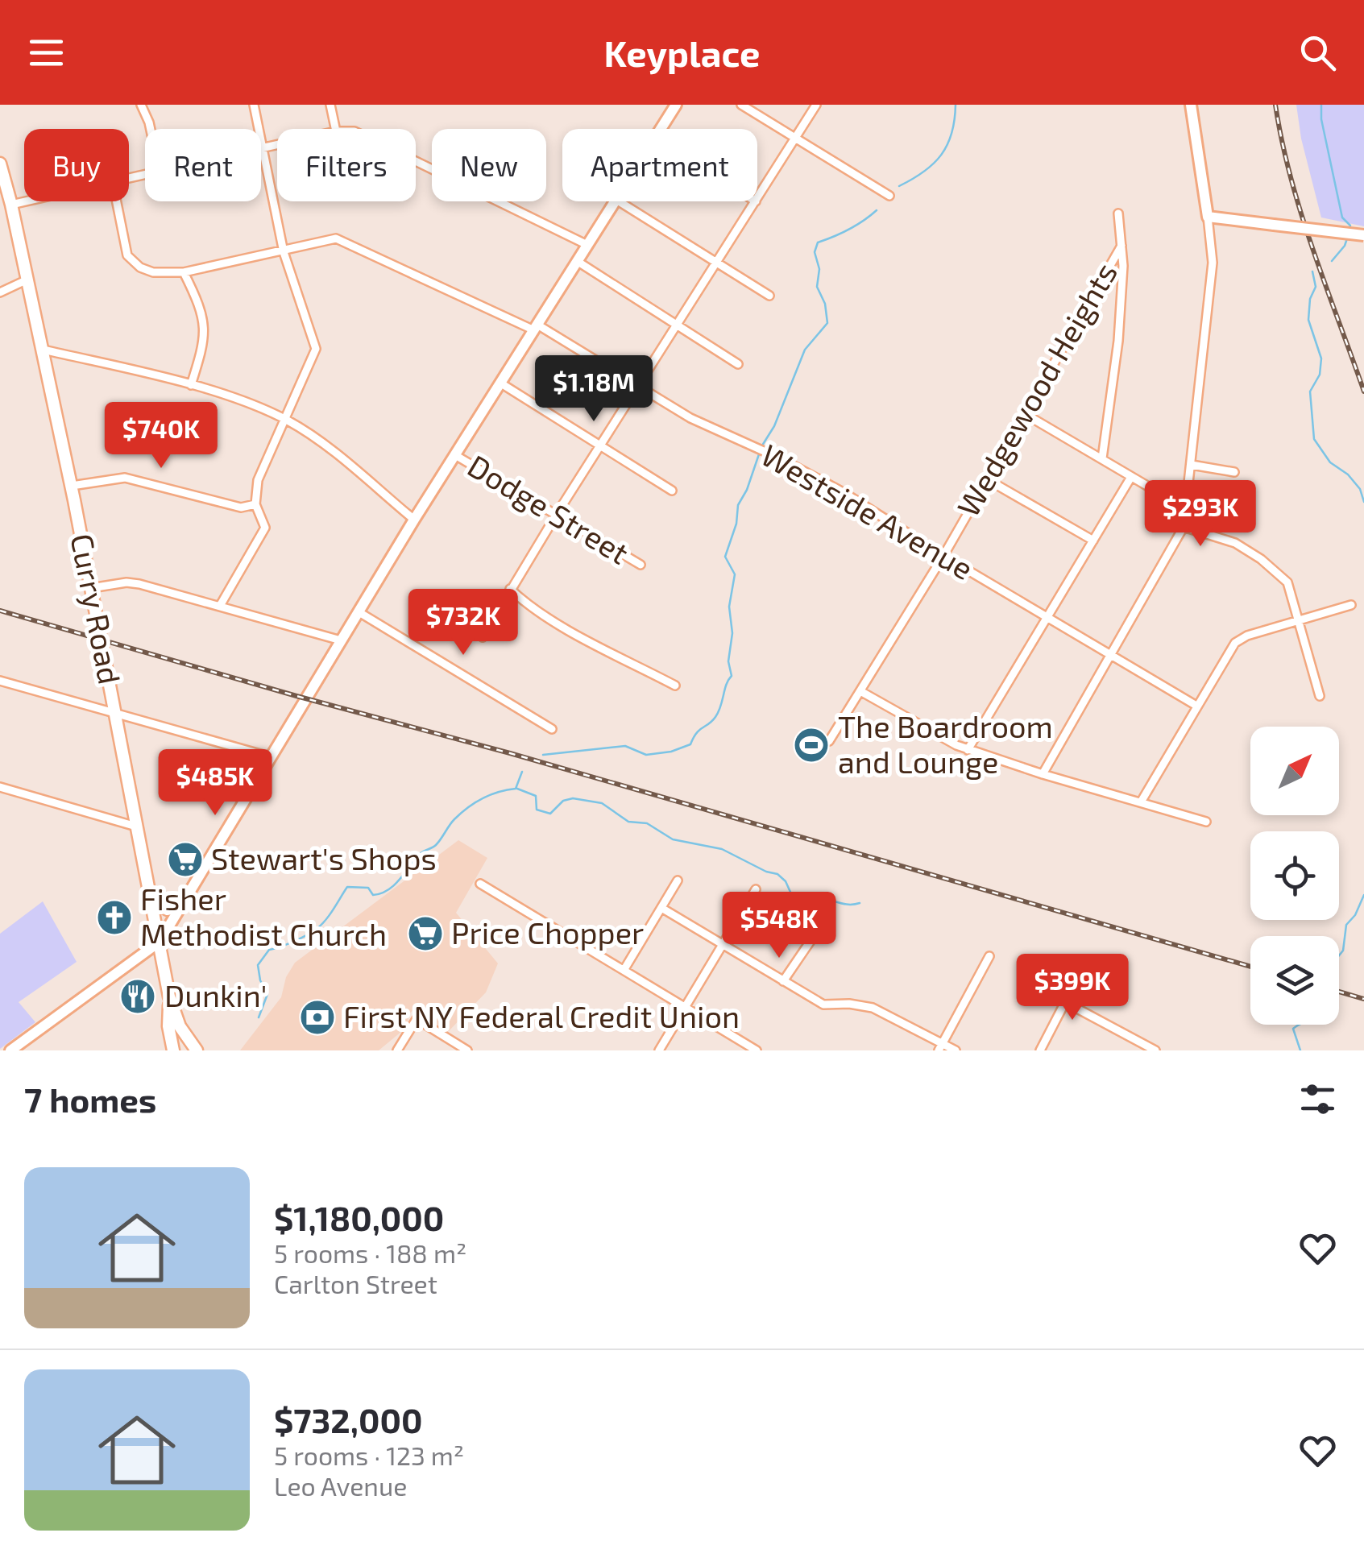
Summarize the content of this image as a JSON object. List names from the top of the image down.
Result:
{
  "streets": {
    "main road": ["Curry Road"],
    "street": ["Wedgewood Heights", "Dodge Street", "Westside Avenue"]
  },
  "crossings": [
    ["Wedgewood Heights", "Westside Avenue"]
  ],
  "places": {
    "sports": ["The Boardroom and Lounge"],
    "supermarket": ["Stewart's Shops", "Price Chopper"],
    "church": ["Fisher Methodist Church"],
    "restaurant": ["Dunkin'"],
    "bank": ["First NY Federal Credit Union"]
  },
  "north": "top right",
  "page": {
    "header": "Keyplace",
    "chip": [
      "Buy",
      "Rent",
      "Filters",
      "New",
      "Apartment"
    ],
    "price": [
      "$1.18M",
      "$740K",
      "$293K",
      "$732K",
      "$485K",
      "$548K",
      "$399K"
    ],
    "heading": "7 homes",
    "list": [
      {
        "name": "$1,180,000",
        "note": "5 rooms · 188 m² · Carlton Street"
      },
      {
        "name": "$732,000",
        "note": "5 rooms · 123 m² · Leo Avenue"
      }
    ]
  }
}
